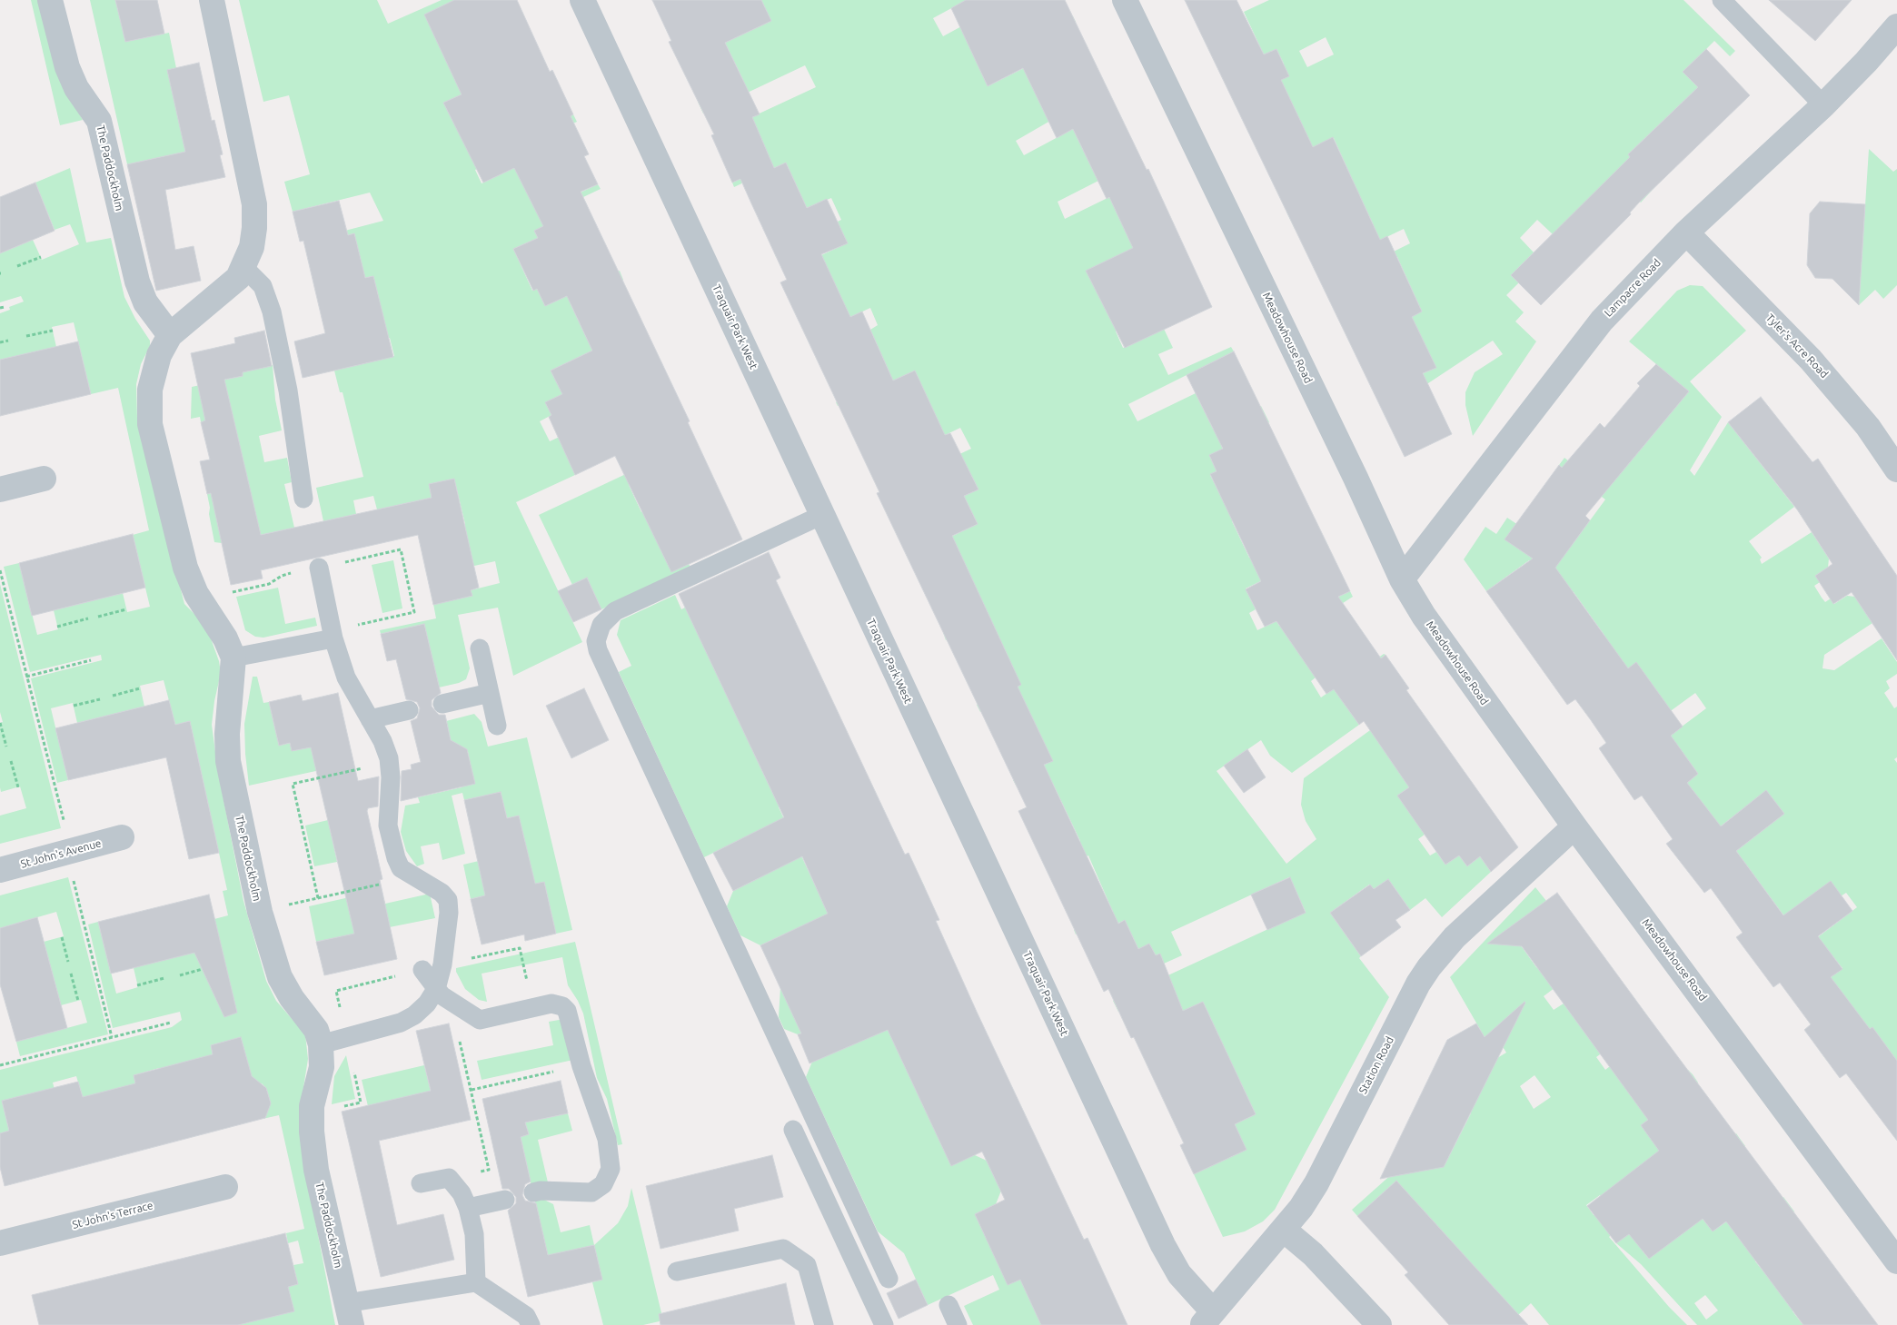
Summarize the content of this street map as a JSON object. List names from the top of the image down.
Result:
{
  "streets": {
    "street": [
      "The Paddockholm",
      "Lampacre Road",
      "Traquair Park West",
      "Meadowhouse Road",
      "Tyler's Acre Road",
      "St John's Avenue",
      "Station Road",
      "St John's Terrace"
    ]
  },
  "crossings": [
    ["Lampacre Road", "Meadowhouse Road"],
    ["Lampacre Road", "Tyler's Acre Road"],
    ["Traquair Park West", "Station Road"],
    ["Meadowhouse Road", "Station Road"]
  ]
}
